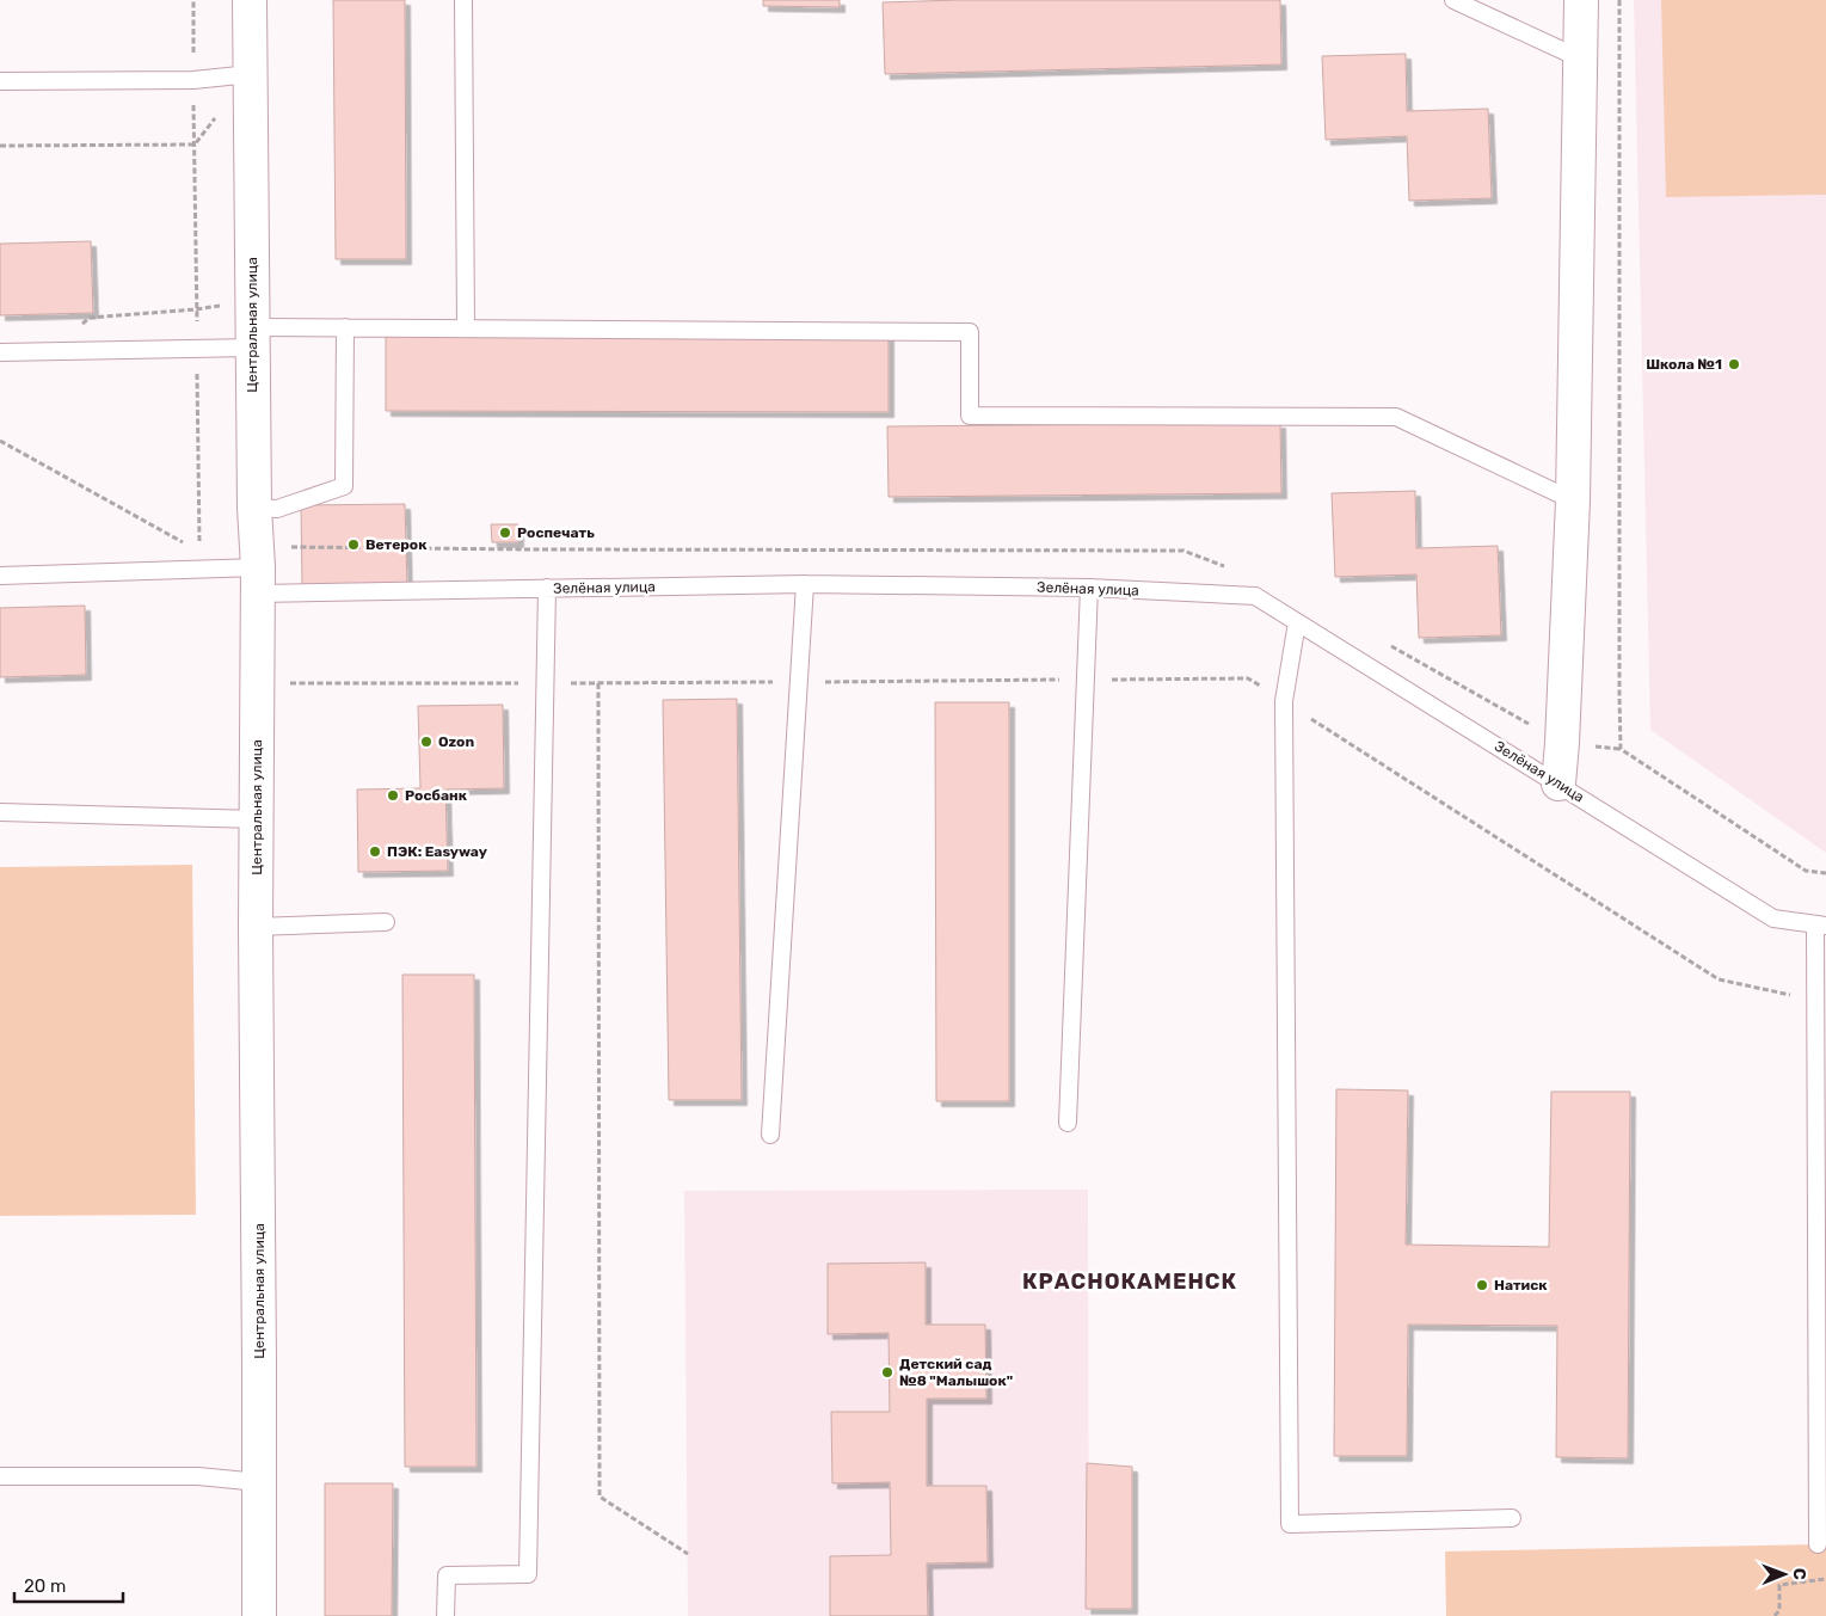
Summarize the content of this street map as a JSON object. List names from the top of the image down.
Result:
{
  "streets": {
    "street": ["Центральная улица"],
    "lane": ["Зелёная улица"]
  },
  "crossings": [
    ["Центральная улица", "Зелёная улица"]
  ],
  "districts": ["КРАСНОКАМЕНСК"],
  "places": [
    "Школа №1",
    "Роспечать",
    "Ветерок",
    "Ozon",
    "Росбанк",
    "ПЭК: Easyway",
    "Натиск",
    "Детский сад №8 \"Малышок\""
  ],
  "scale_bar": "20 m",
  "north": "right"
}
